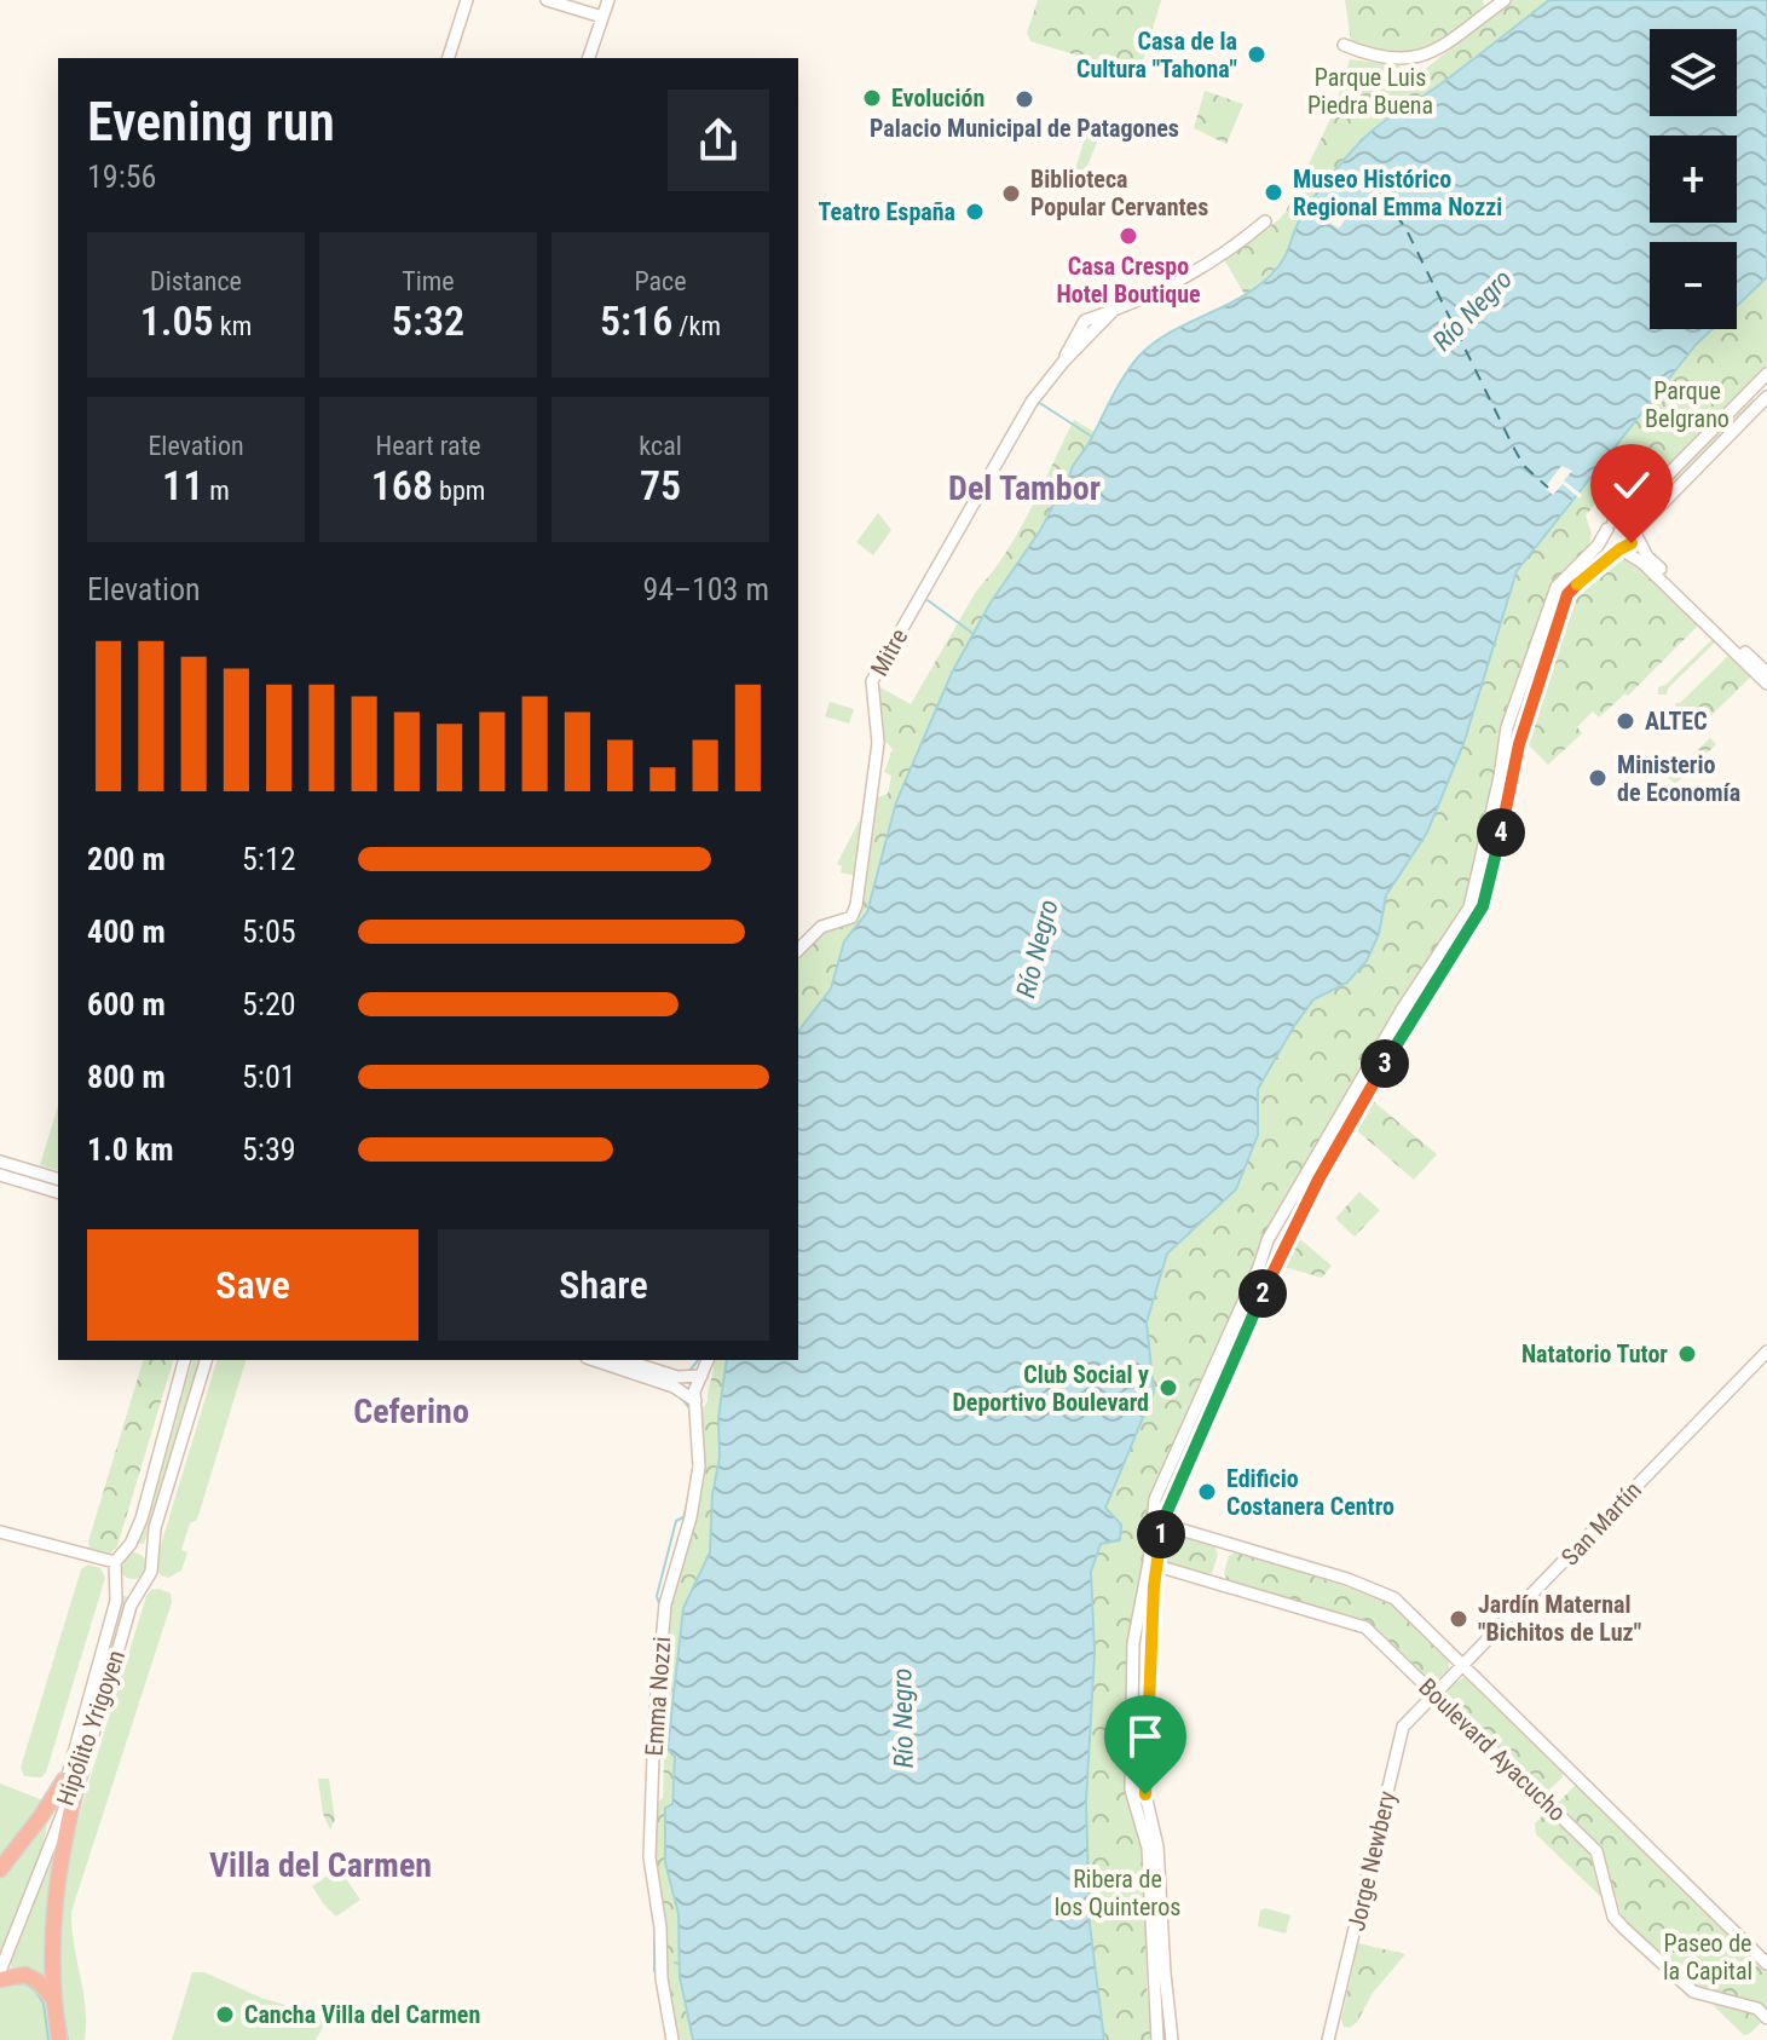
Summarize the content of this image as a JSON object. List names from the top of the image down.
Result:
{
  "streets": {
    "main road": [
      "Mitre",
      "San Martín",
      "Emma Nozzi",
      "Hipólito Yrigoyen",
      "Boulevard Ayacucho",
      "Jorge Newbery"
    ]
  },
  "crossings": [
    ["San Martín", "Boulevard Ayacucho"],
    ["San Martín", "Jorge Newbery"],
    ["Boulevard Ayacucho", "Jorge Newbery"]
  ],
  "districts": ["Del Tambor", "Ceferino", "Villa del Carmen"],
  "water": ["Río Negro"],
  "parks": [
    "Parque Luis Piedra Buena",
    "Parque Belgrano",
    "Ribera de los Quinteros",
    "Paseo de la Capital"
  ],
  "places": [
    "Casa de la Cultura \"Tahona\"",
    "Evolución",
    "Palacio Municipal de Patagones",
    "Museo Histórico Regional Emma Nozzi",
    "Biblioteca Popular Cervantes",
    "Teatro España",
    "Casa Crespo Hotel Boutique",
    "ALTEC",
    "Ministerio de Economía",
    "Natatorio Tutor",
    "Club Social y Deportivo Boulevard",
    "Edificio Costanera Centro",
    "Jardín Maternal \"Bichitos de Luz\"",
    "Cancha Villa del Carmen"
  ],
  "page": {
    "map_buttons": ["+", "−"],
    "heading": ["Evening run", "19:56"],
    "stats": [
      ["Distance", "1.05 km"],
      ["Time", "5:32"],
      ["Pace", "5:16 /km"],
      ["Elevation", "11 m"],
      ["Heart rate", "168 bpm"],
      ["kcal", "75"]
    ],
    "chart": ["Elevation", "94–103 m"],
    "pins": [
      "4",
      "3",
      "2",
      "1"
    ],
    "list": [
      {
        "name": "200 m",
        "note": "5:12"
      },
      {
        "name": "400 m",
        "note": "5:05"
      },
      {
        "name": "600 m",
        "note": "5:20"
      },
      {
        "name": "800 m",
        "note": "5:01"
      },
      {
        "name": "1.0 km",
        "note": "5:39"
      }
    ],
    "buttons": ["Save", "Share"]
  }
}
